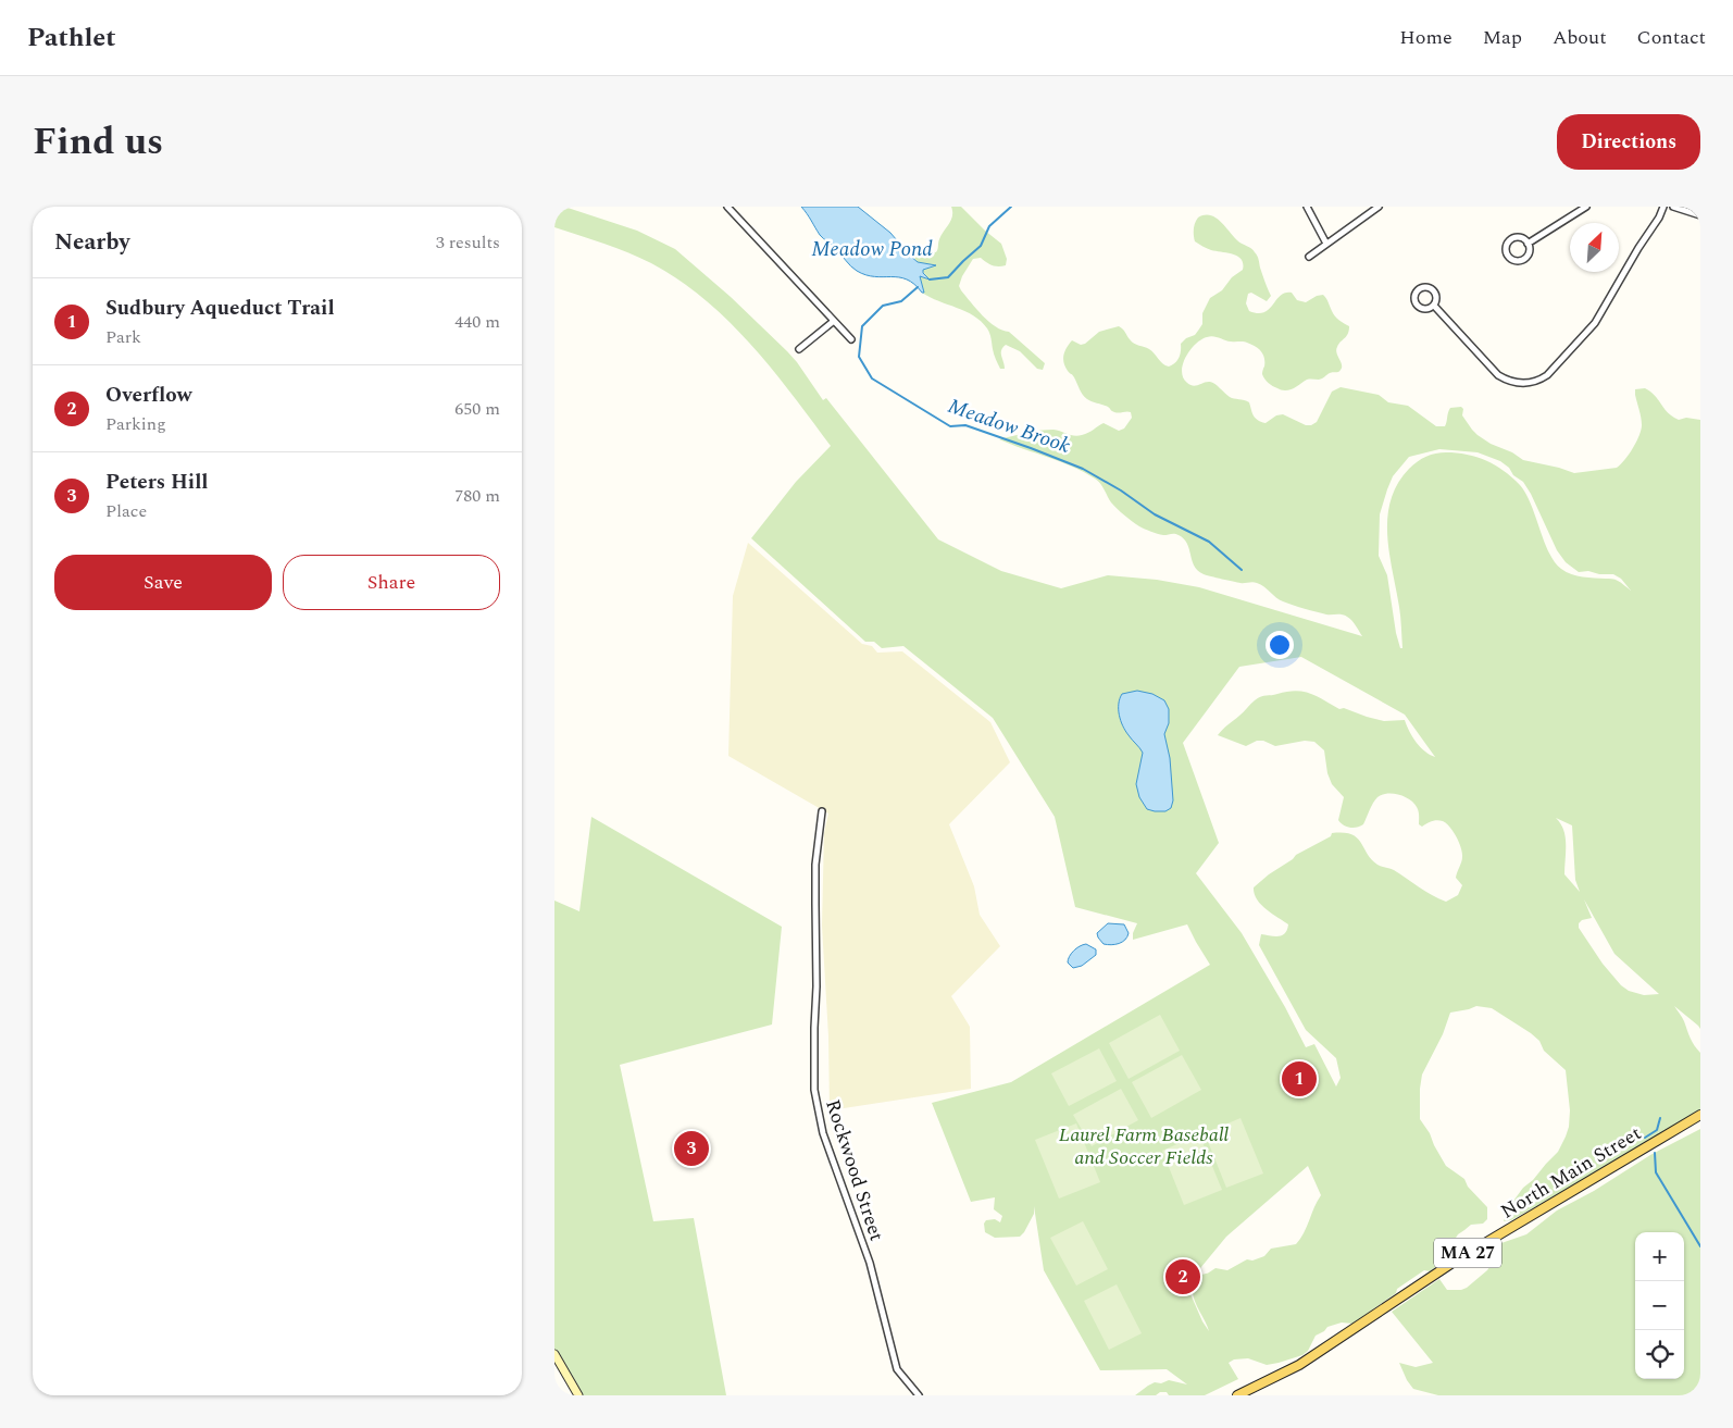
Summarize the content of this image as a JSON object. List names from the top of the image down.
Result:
{
  "streets": {
    "main road": ["North Main Street", "MA 27"],
    "street": ["Rockwood Street"]
  },
  "water": ["Meadow Pond", "Meadow Brook"],
  "parks": ["Laurel Farm Baseball and Soccer Fields"],
  "north": "top right",
  "page": {
    "header": "Pathlet",
    "nav": [
      "Home",
      "Map",
      "About",
      "Contact"
    ],
    "title": "Find us",
    "buttons": [
      "Directions",
      ["Save", "Share"]
    ],
    "heading": ["Nearby", "3 results"],
    "list": [
      {
        "mark": "1",
        "name": "Sudbury Aqueduct Trail",
        "note": "Park",
        "value": "440 m"
      },
      {
        "mark": "2",
        "name": "Overflow",
        "note": "Parking",
        "value": "650 m"
      },
      {
        "mark": "3",
        "name": "Peters Hill",
        "note": "Place",
        "value": "780 m"
      }
    ],
    "pins": ["1", "3", "2"],
    "map_buttons": ["+", "−"]
  }
}
